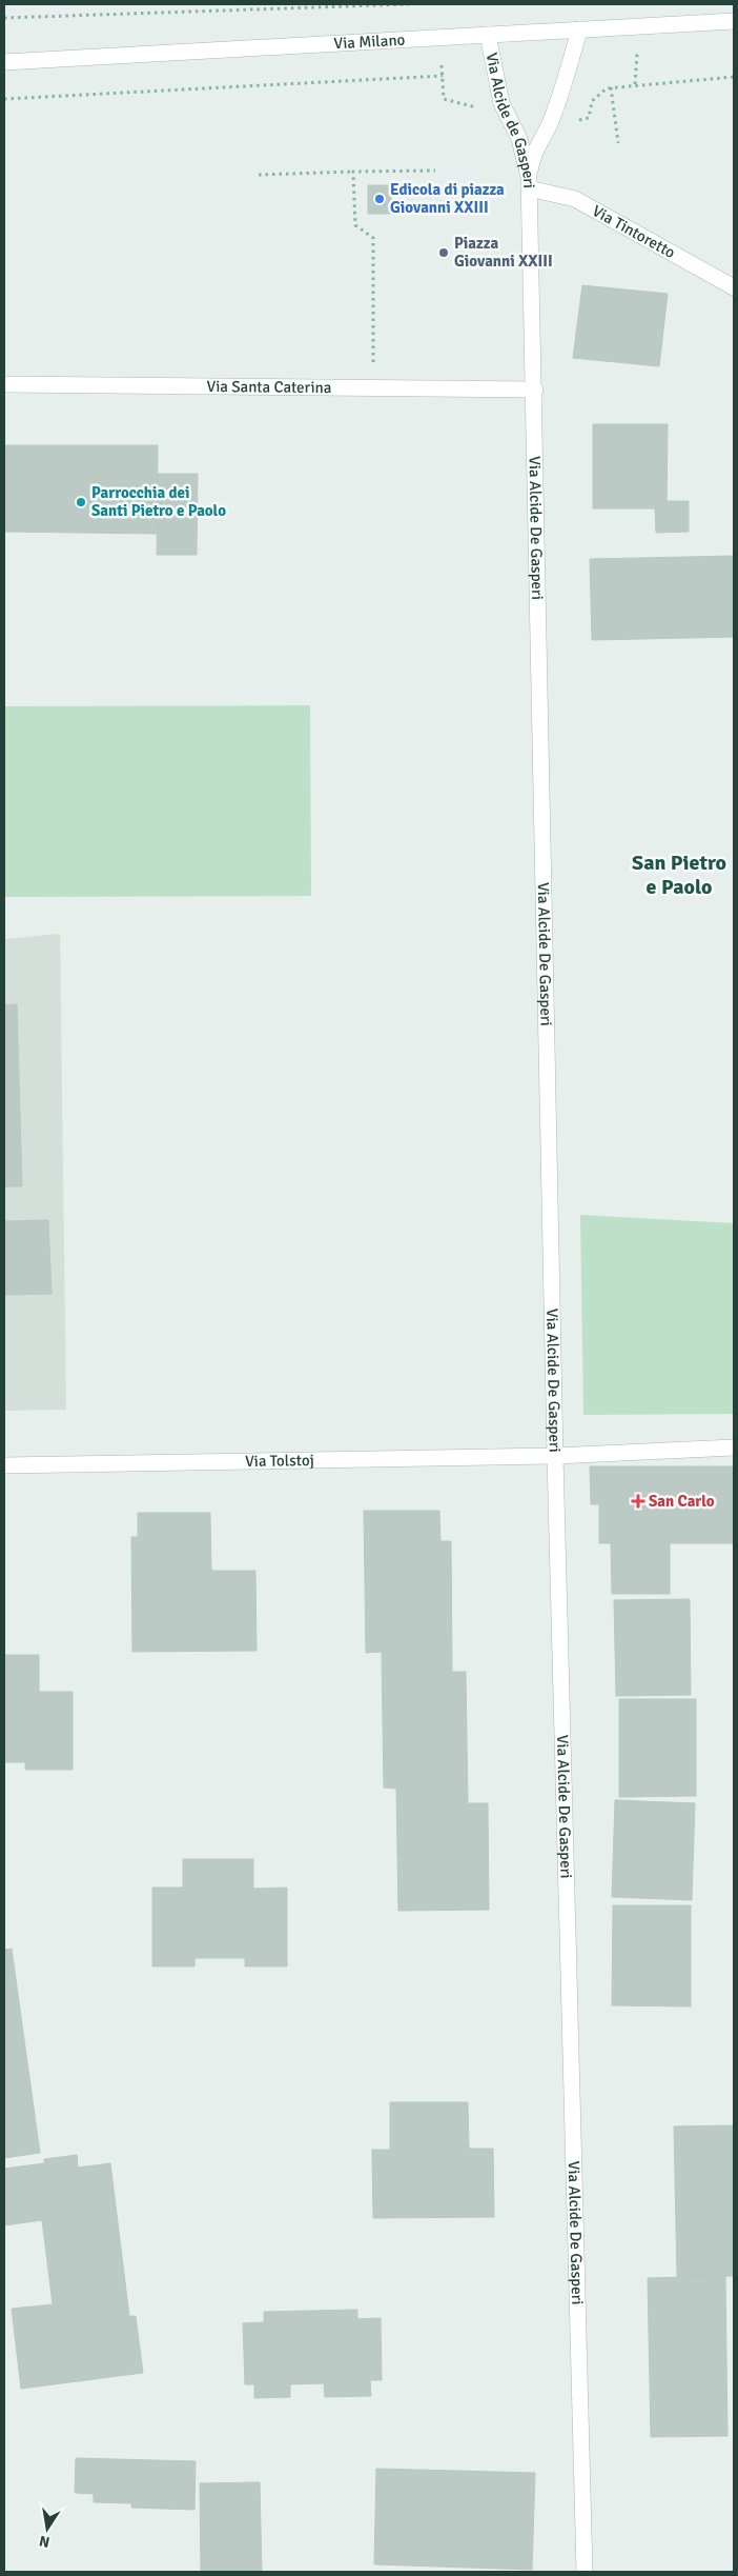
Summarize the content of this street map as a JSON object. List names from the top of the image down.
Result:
{
  "streets": {
    "street": [
      "Via Milano",
      "Via Alcide de Gasperi",
      "Via Tintoretto",
      "Via Santa Caterina",
      "Via Alcide De Gasperi",
      "Via Tolstoj"
    ]
  },
  "crossings": [
    ["Via Milano", "Via Alcide de Gasperi"],
    ["Via Alcide de Gasperi", "Via Tintoretto"],
    ["Via Alcide de Gasperi", "Via Alcide De Gasperi"],
    ["Via Tintoretto", "Via Alcide De Gasperi"],
    ["Via Santa Caterina", "Via Alcide De Gasperi"],
    ["Via Alcide De Gasperi", "Via Tolstoj"]
  ],
  "districts": ["San Pietro e Paolo"],
  "places": {
    "other": ["Edicola di piazza Giovanni XXIII", "Piazza Giovanni XXIII", "Parrocchia dei Santi Pietro e Paolo"],
    "health": ["San Carlo"]
  },
  "north": "bottom"
}
